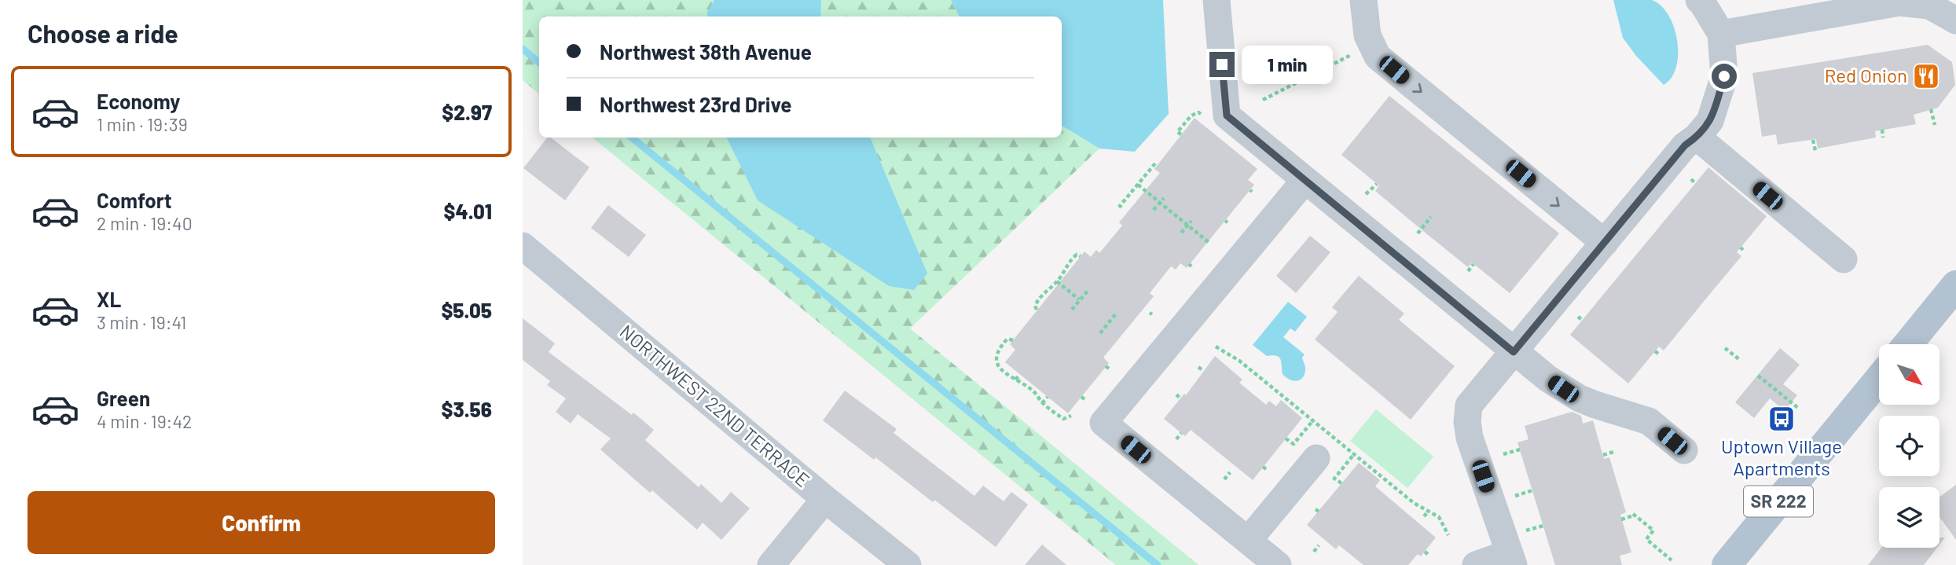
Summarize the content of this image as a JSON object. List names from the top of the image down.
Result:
{
  "streets": {
    "main road": ["SR 222"],
    "street": ["NORTHWEST 22ND TERRACE"]
  },
  "places": {
    "restaurant": ["Red Onion"],
    "bus stop": ["Uptown Village Apartments"]
  },
  "north": "bottom right",
  "page": {
    "heading": "Choose a ride",
    "banner": ["Northwest 38th Avenue", "Northwest 23rd Drive"],
    "bubble": "1 min",
    "list": [
      {
        "name": "Economy",
        "note": "1 min · 19:39",
        "value": "$2.97"
      },
      {
        "name": "Comfort",
        "note": "2 min · 19:40",
        "value": "$4.01"
      },
      {
        "name": "XL",
        "note": "3 min · 19:41",
        "value": "$5.05"
      },
      {
        "name": "Green",
        "note": "4 min · 19:42",
        "value": "$3.56"
      }
    ],
    "buttons": "Confirm"
  }
}
